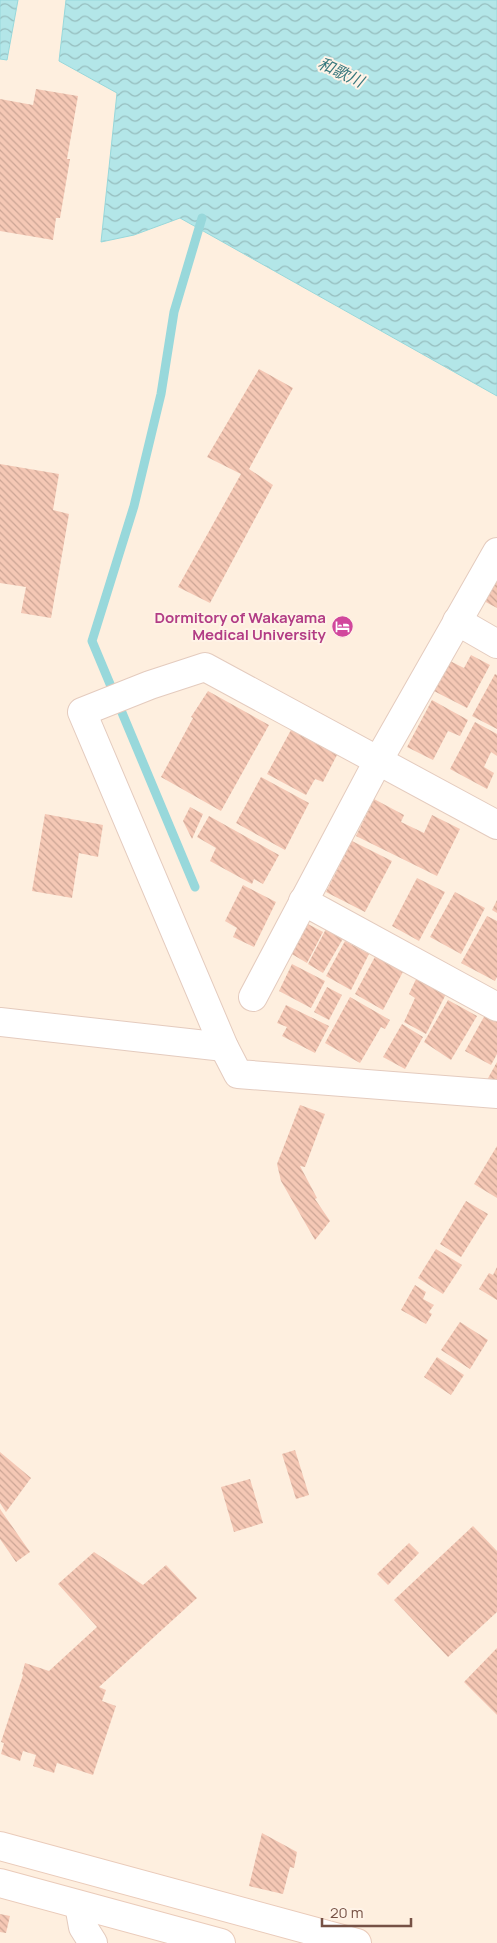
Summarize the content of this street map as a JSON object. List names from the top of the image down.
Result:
{
  "water": ["和歌川"],
  "places": {
    "hotel": ["Dormitory of Wakayama Medical University"]
  },
  "scale_bar": "20 m"
}
